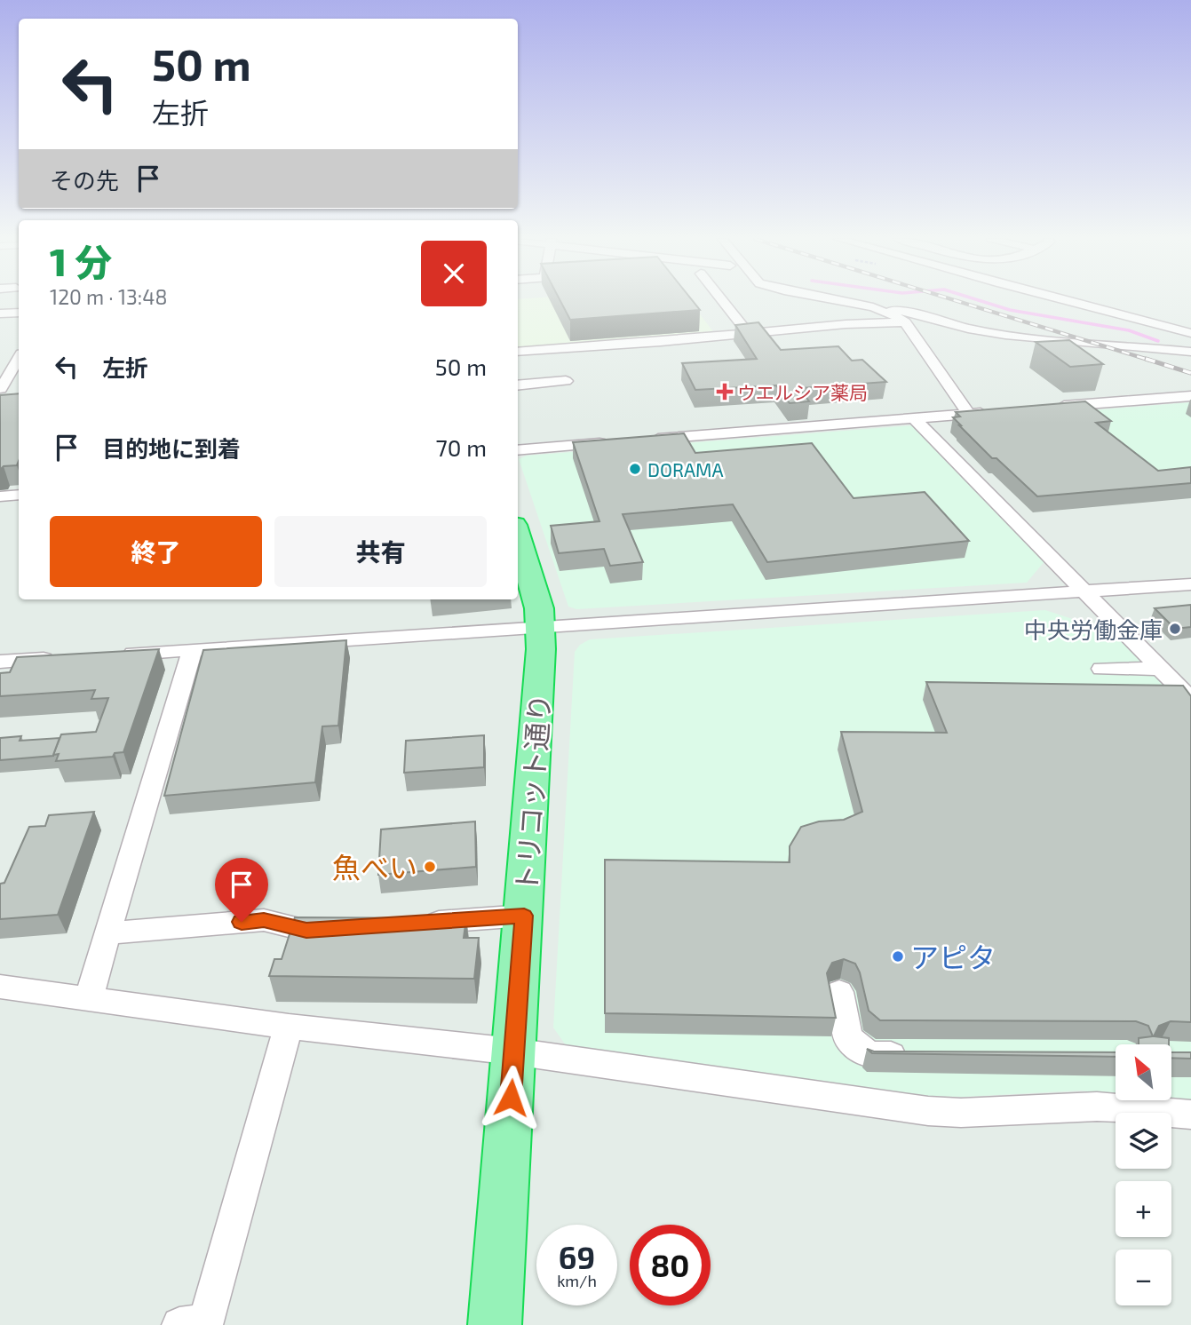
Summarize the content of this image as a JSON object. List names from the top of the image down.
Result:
{
  "streets": {
    "highway": ["トリコット通り"]
  },
  "places": {
    "health": ["ウエルシア薬局"],
    "other": [
      "DORAMA",
      "中央労働金庫",
      "魚べい",
      "アピタ"
    ]
  },
  "north": "top left",
  "page": {
    "turn": ["50 m", "左折"],
    "then": "その先",
    "heading": ["1 分", "120 m · 13:48"],
    "list": [
      {
        "name": "左折",
        "value": "50 m"
      },
      {
        "name": "目的地に到着",
        "value": "70 m"
      }
    ],
    "buttons": ["終了", "共有"],
    "map_buttons": ["+", "−"],
    "speed": "69 km/h",
    "limit": "80"
  }
}
